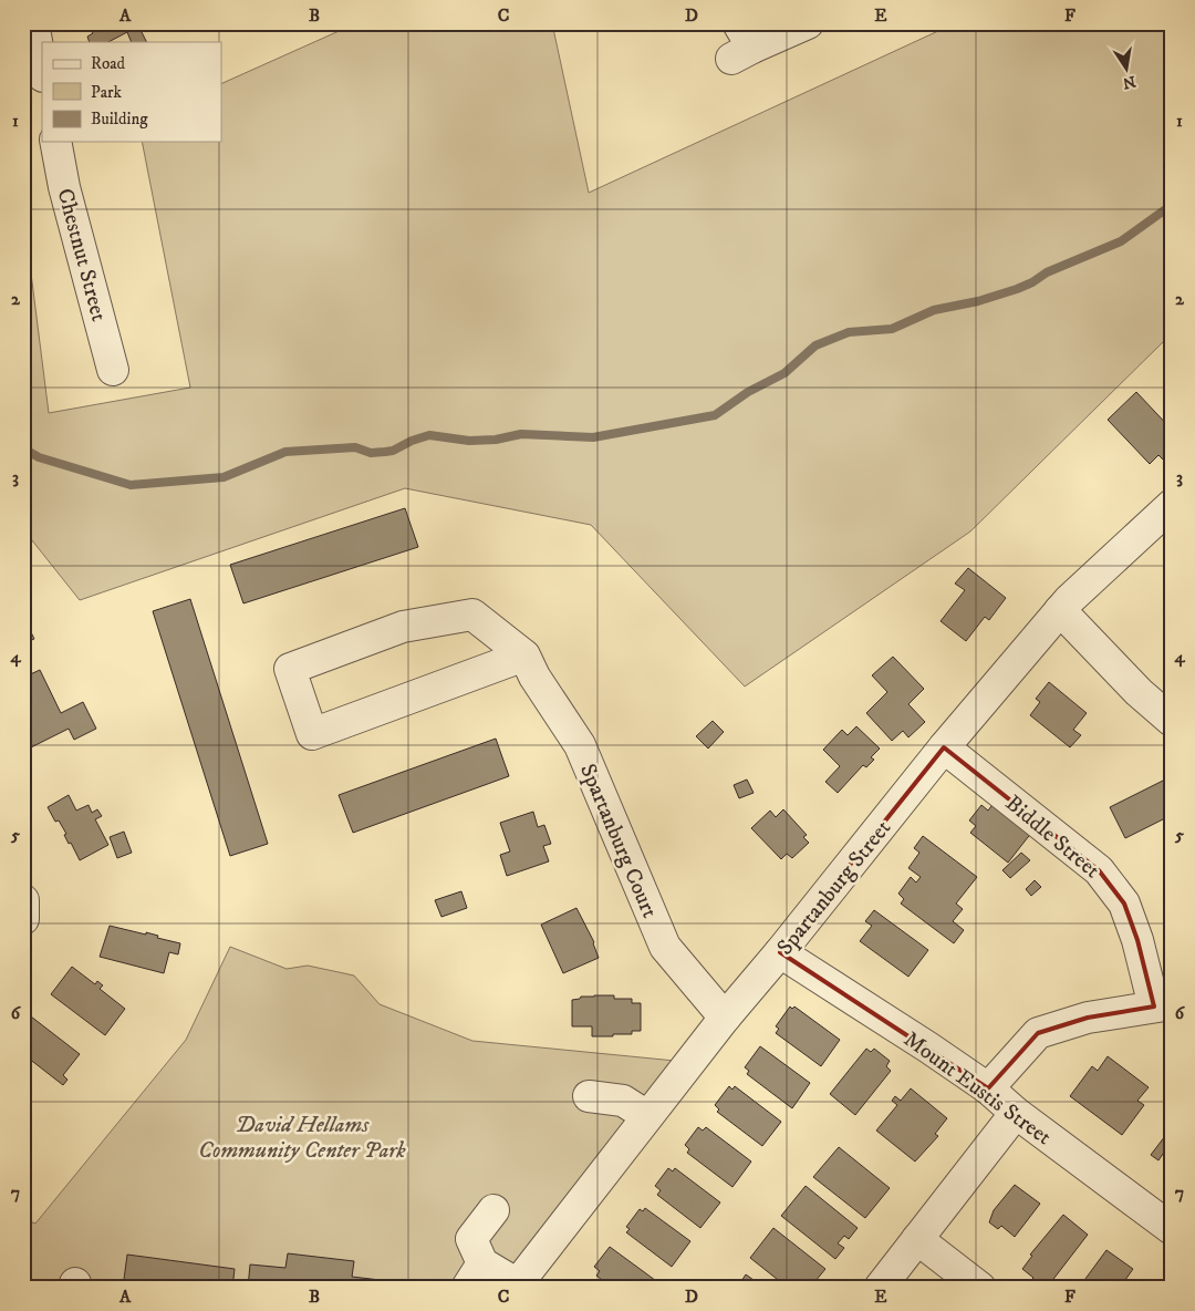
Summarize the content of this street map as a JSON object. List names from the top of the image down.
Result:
{
  "streets": {
    "street": [
      "Chestnut Street",
      "Biddle Street",
      "Spartanburg Court",
      "Spartanburg Street",
      "Mount Eustis Street"
    ]
  },
  "crossings": [
    ["Biddle Street", "Spartanburg Street"],
    ["Spartanburg Court", "Spartanburg Street"],
    ["Spartanburg Street", "Mount Eustis Street"]
  ],
  "parks": ["David Hellams Community Center Park"],
  "legend": ["Road", "Park", "Building"],
  "north": "bottom",
  "grid": {
    "columns": [
      "A",
      "B",
      "C",
      "D",
      "E",
      "F"
    ],
    "rows": [
      "1",
      "2",
      "3",
      "4",
      "5",
      "6",
      "7"
    ]
  }
}
